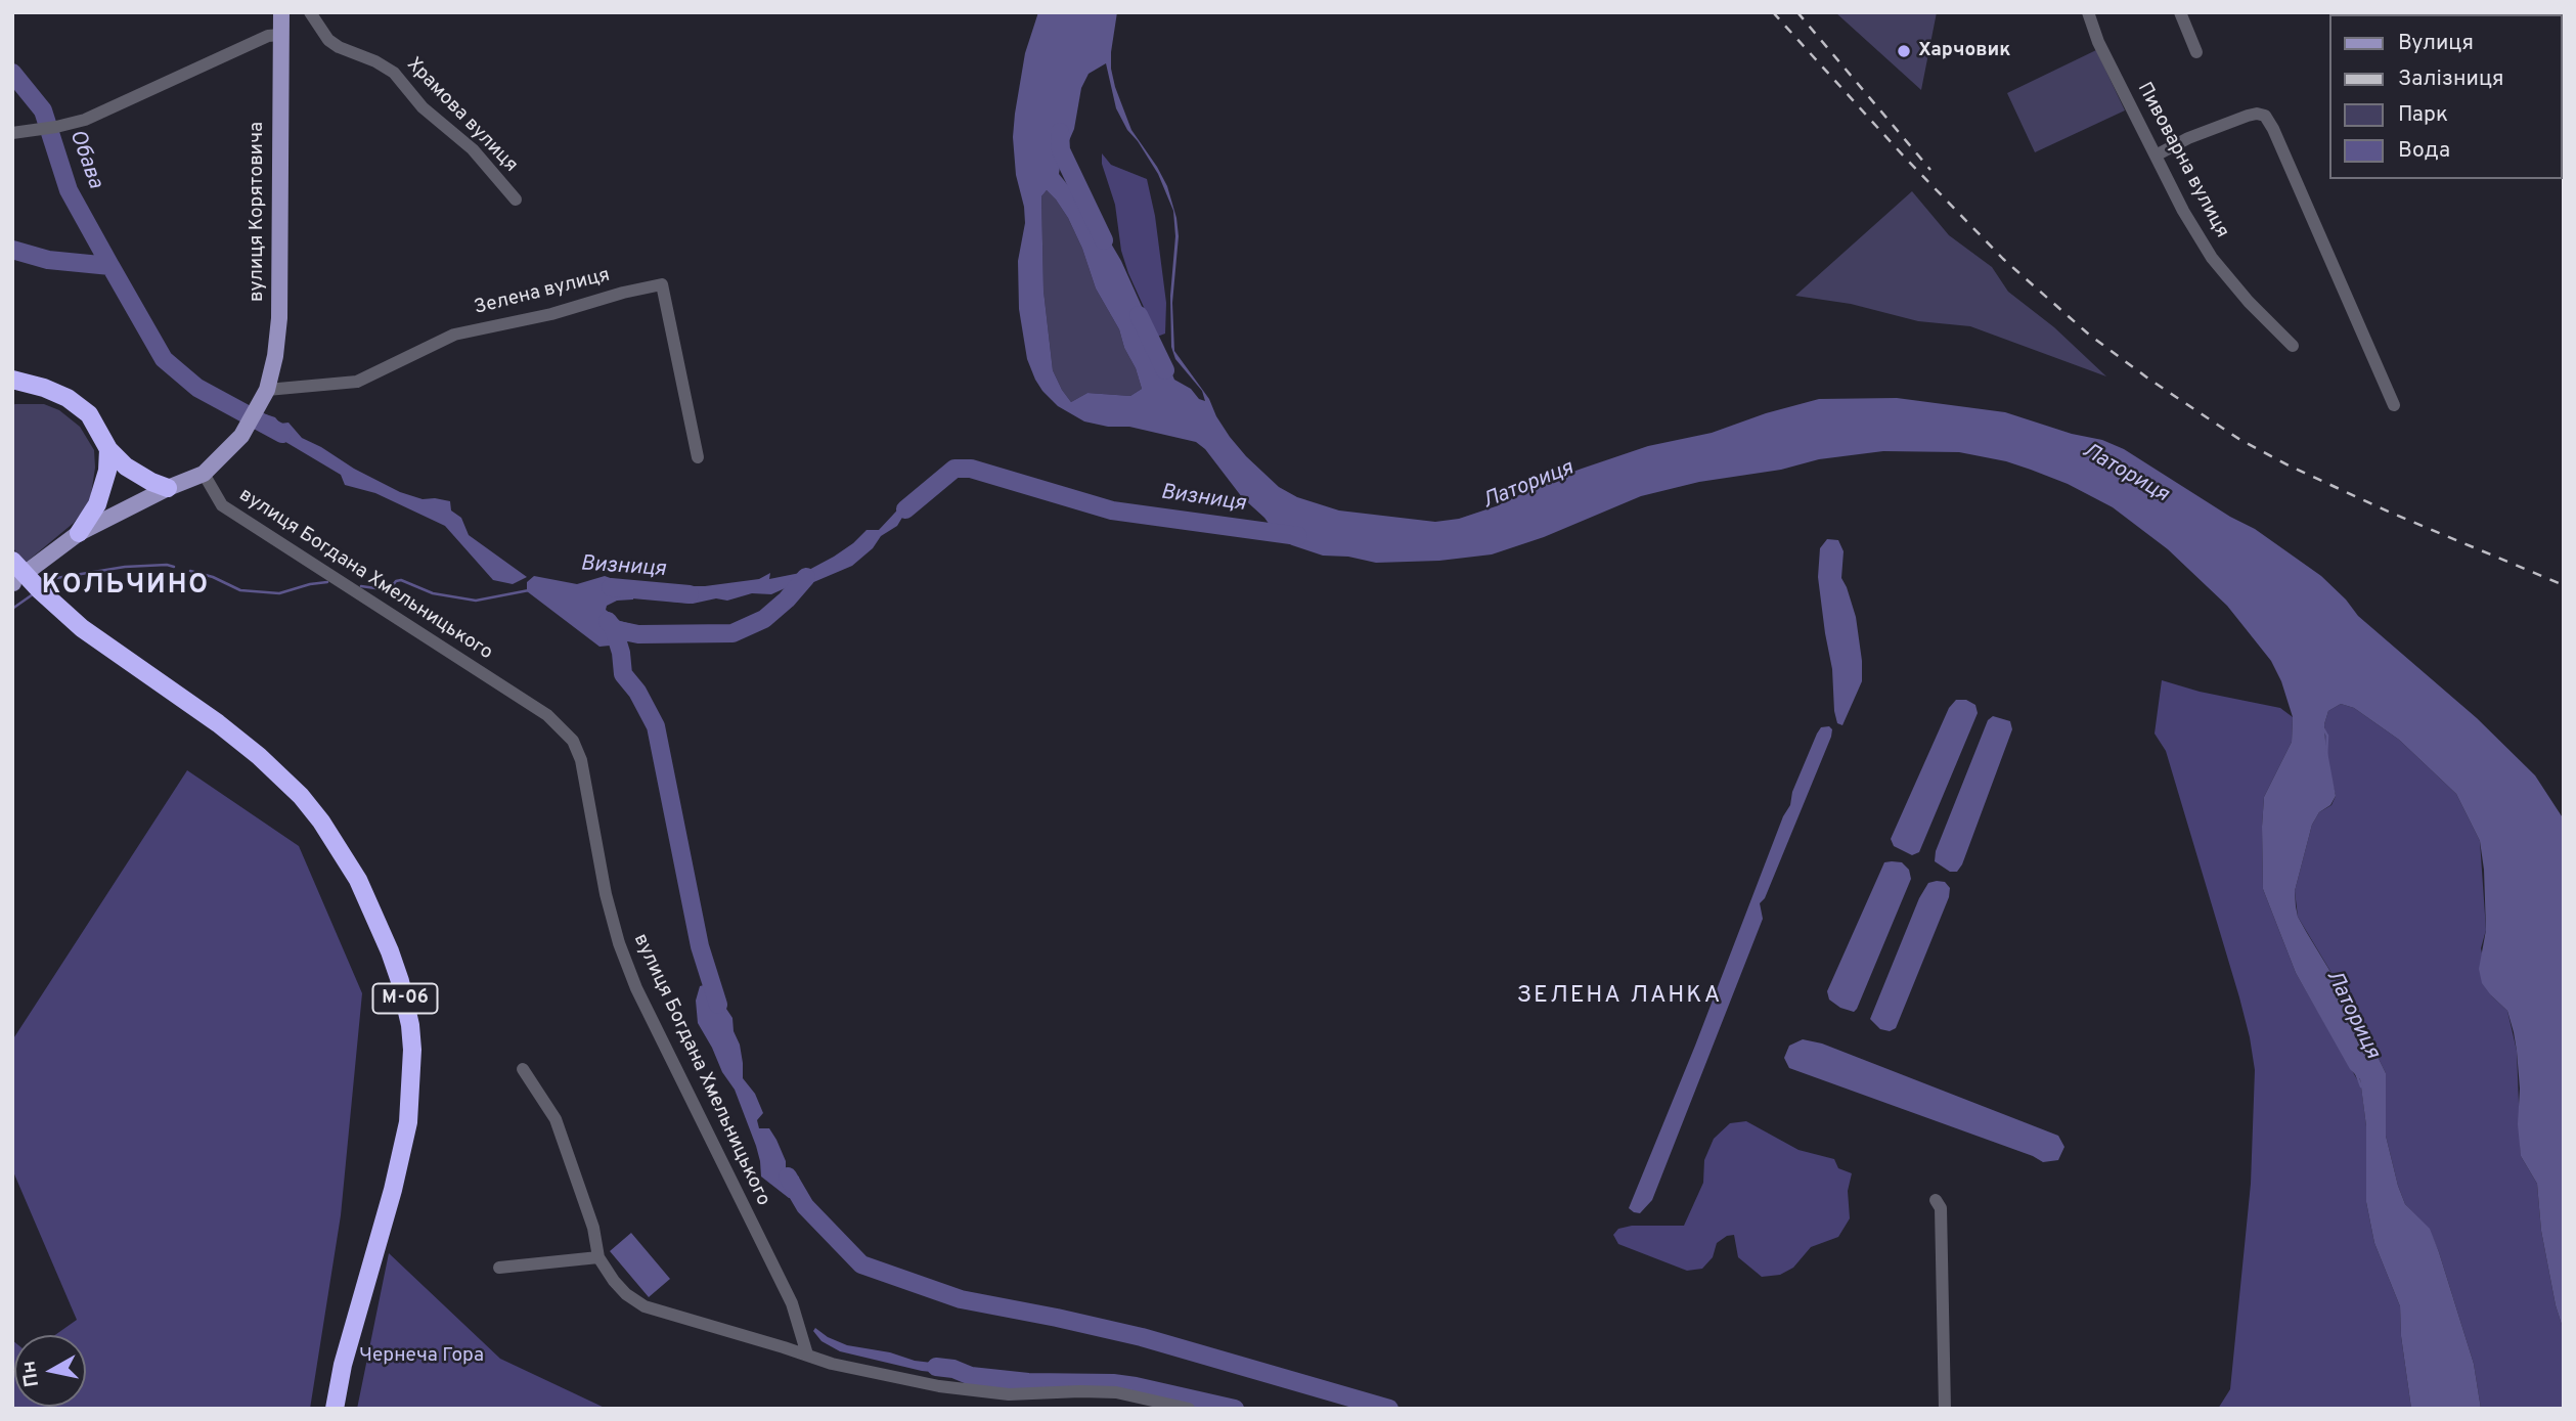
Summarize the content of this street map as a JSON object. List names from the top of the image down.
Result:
{
  "streets": {
    "highway": ["М-06"],
    "main road": ["вулиця Корятовича"],
    "street": [
      "Храмова вулиця",
      "Пивоварна вулиця",
      "Зелена вулиця",
      "вулиця Богдана Хмельницького"
    ]
  },
  "crossings": [
    ["вулиця Корятовича", "Зелена вулиця"],
    ["вулиця Корятовича", "вулиця Богдана Хмельницького"]
  ],
  "districts": ["КОЛЬЧИНО", "ЗЕЛЕНА ЛАНКА"],
  "water": ["Обава", "Латориця", "Визниця"],
  "parks": ["Чернеча Гора"],
  "places": ["Харчовик"],
  "legend": [
    "Вулиця",
    "Залізниця",
    "Парк",
    "Вода"
  ],
  "north": "left"
}
